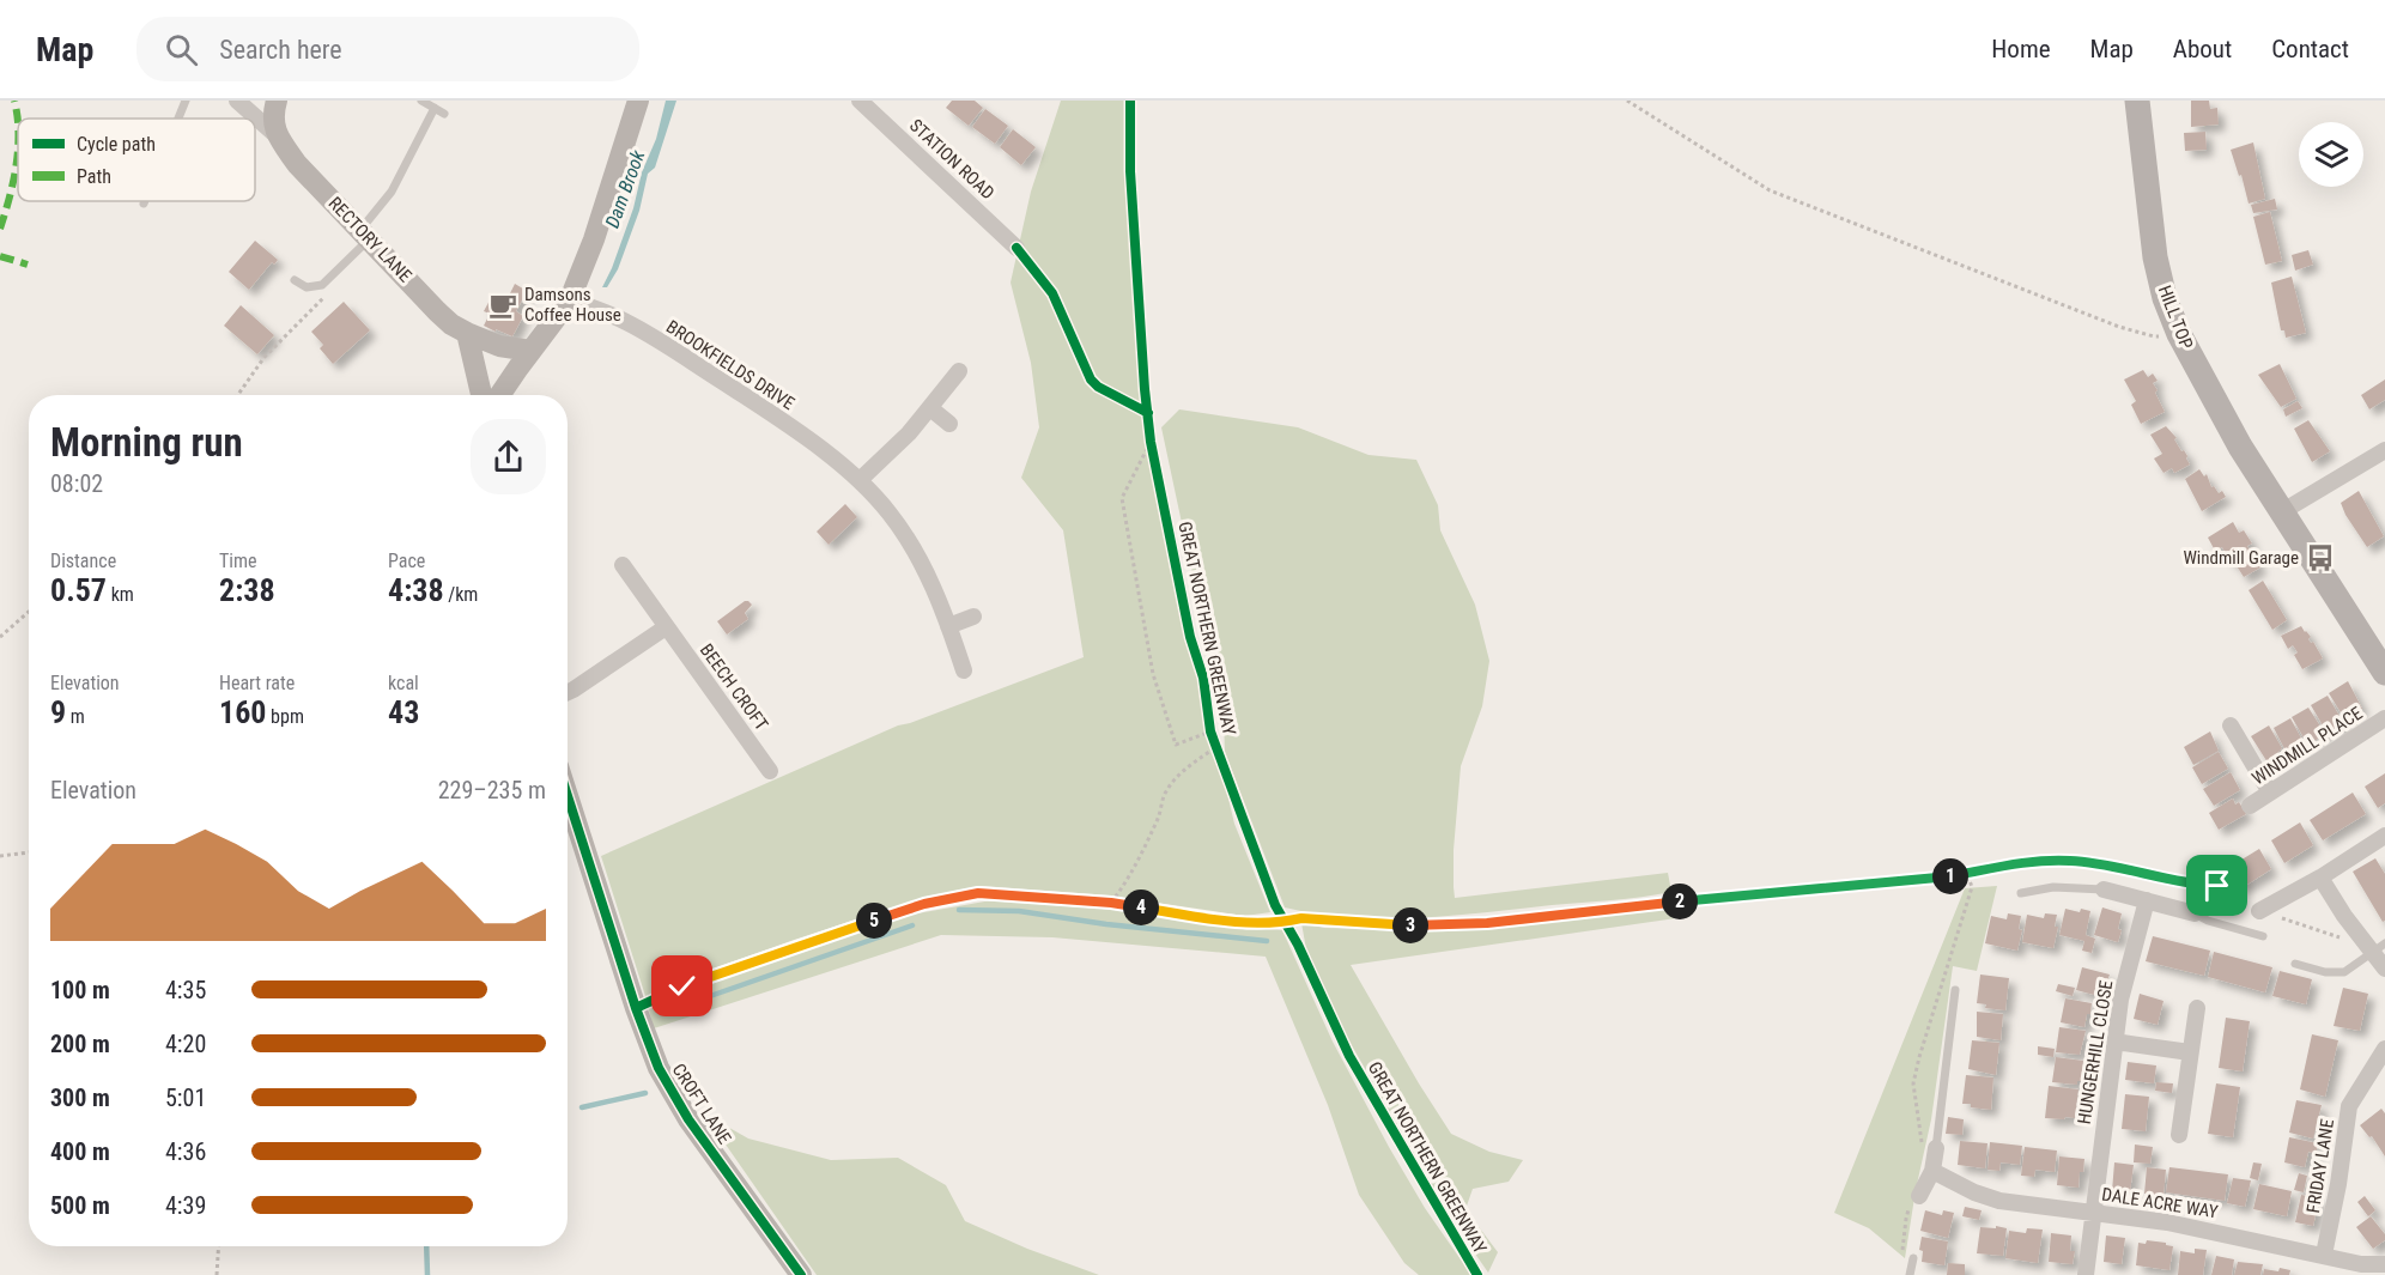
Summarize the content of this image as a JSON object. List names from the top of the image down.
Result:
{
  "streets": {
    "main road": ["HILL TOP"],
    "street": [
      "STATION ROAD",
      "RECTORY LANE",
      "BROOKFIELDS DRIVE",
      "BEECH CROFT",
      "WINDMILL PLACE",
      "HUNGERHILL CLOSE",
      "CROFT LANE",
      "FRIDAY LANE",
      "DALE ACRE WAY"
    ],
    "cycle path": ["GREAT NORTHERN GREENWAY"]
  },
  "crossings": [
    ["HUNGERHILL CLOSE", "DALE ACRE WAY"],
    ["FRIDAY LANE", "DALE ACRE WAY"]
  ],
  "water": ["Dam Brook"],
  "places": {
    "cafe": ["Damsons Coffee House"],
    "bus stop": ["Windmill Garage"]
  },
  "legend": ["Cycle path", "Path"],
  "page": {
    "header": "Map",
    "search": "Search here",
    "nav": [
      "Home",
      "Map",
      "About",
      "Contact"
    ],
    "heading": ["Morning run", "08:02"],
    "stats": [
      ["Distance", "0.57 km"],
      ["Time", "2:38"],
      ["Pace", "4:38 /km"],
      ["Elevation", "9 m"],
      ["Heart rate", "160 bpm"],
      ["kcal", "43"]
    ],
    "chart": ["Elevation", "229–235 m"],
    "pins": [
      "1",
      "2",
      "4",
      "5",
      "3"
    ],
    "list": [
      {
        "name": "100 m",
        "note": "4:35"
      },
      {
        "name": "200 m",
        "note": "4:20"
      },
      {
        "name": "300 m",
        "note": "5:01"
      },
      {
        "name": "400 m",
        "note": "4:36"
      },
      {
        "name": "500 m",
        "note": "4:39"
      }
    ]
  }
}
